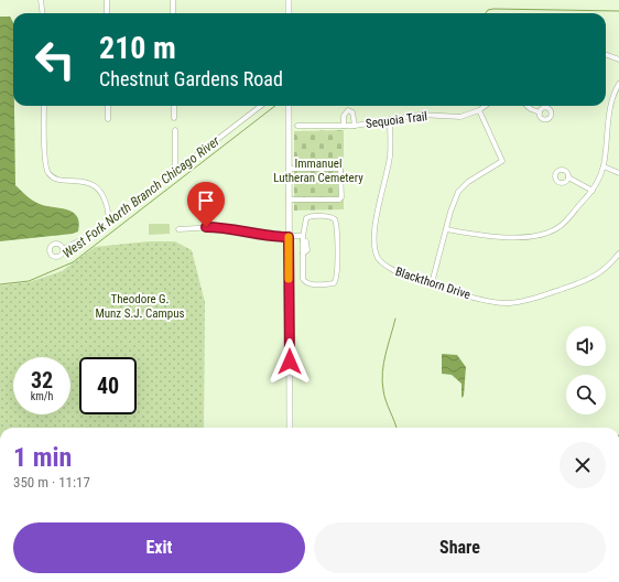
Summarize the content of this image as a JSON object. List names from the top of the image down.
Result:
{
  "streets": {
    "street": ["Sequoia Trail", "Blackthorn Drive"]
  },
  "crossings": [
    ["Sequoia Trail", "Blackthorn Drive"]
  ],
  "water": ["West Fork North Branch Chicago River"],
  "parks": ["Immanuel Lutheran Cemetery", "Theodore G. Munz S.J. Campus"],
  "page": {
    "turn": ["210 m", "Chestnut Gardens Road"],
    "speed": "32 km/h",
    "limit": "40",
    "heading": ["1 min", "350 m · 11:17"],
    "buttons": ["Exit", "Share"]
  }
}
